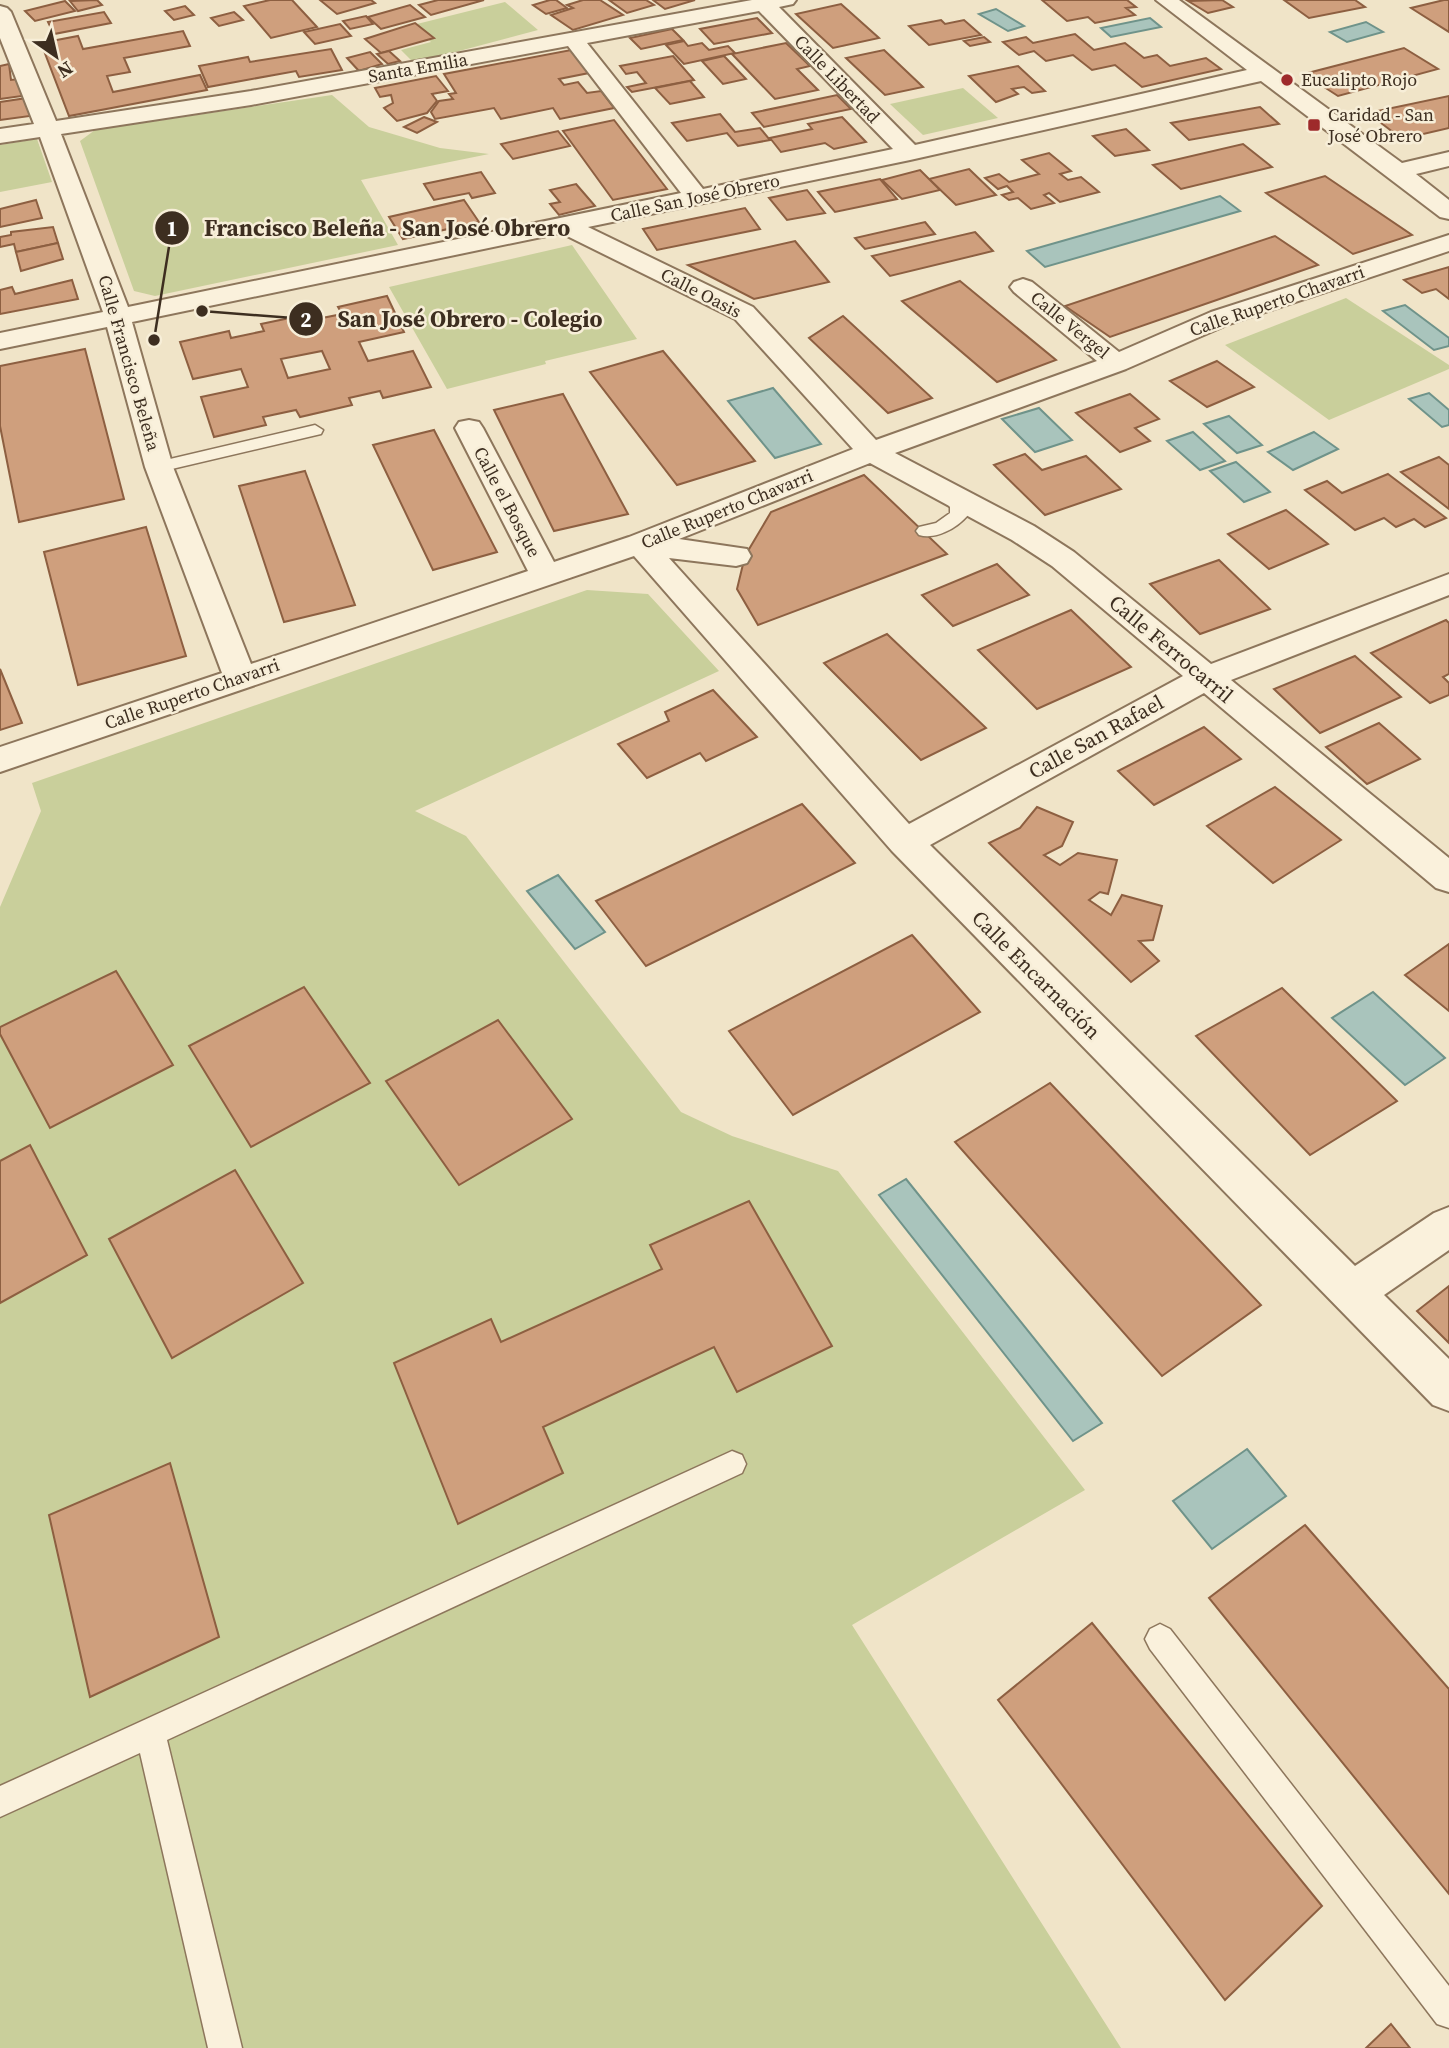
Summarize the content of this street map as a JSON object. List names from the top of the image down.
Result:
{
  "streets": {
    "street": [
      "Santa Emilia",
      "Calle Libertad",
      "Calle San José Obrero",
      "Calle Oasis",
      "Calle Ruperto Chavarri",
      "Calle Vergel",
      "Calle Francisco Beleña",
      "Calle el Bosque",
      "Calle Ferrocarril",
      "Calle San Rafael",
      "Calle Encarnación"
    ]
  },
  "crossings": [
    ["Santa Emilia", "Calle Libertad"],
    ["Santa Emilia", "Calle Francisco Beleña"],
    ["Calle Libertad", "Calle San José Obrero"],
    ["Calle San José Obrero", "Calle Oasis"],
    ["Calle San José Obrero", "Calle Francisco Beleña"],
    ["Calle Oasis", "Calle Ruperto Chavarri"],
    ["Calle Oasis", "Calle Ferrocarril"],
    ["Calle Ruperto Chavarri", "Calle Vergel"],
    ["Calle Ruperto Chavarri", "Calle Francisco Beleña"],
    ["Calle Ruperto Chavarri", "Calle el Bosque"],
    ["Calle Ruperto Chavarri", "Calle Ferrocarril"],
    ["Calle Ruperto Chavarri", "Calle Encarnación"],
    ["Calle Ferrocarril", "Calle San Rafael"],
    ["Calle San Rafael", "Calle Encarnación"]
  ],
  "places": {
    "other": ["Eucalipto Rojo", "San José Obrero - Colegio", "Francisco Beleña - San José Obrero"],
    "transit": ["Caridad - San José Obrero"]
  },
  "north": "bottom right"
}
